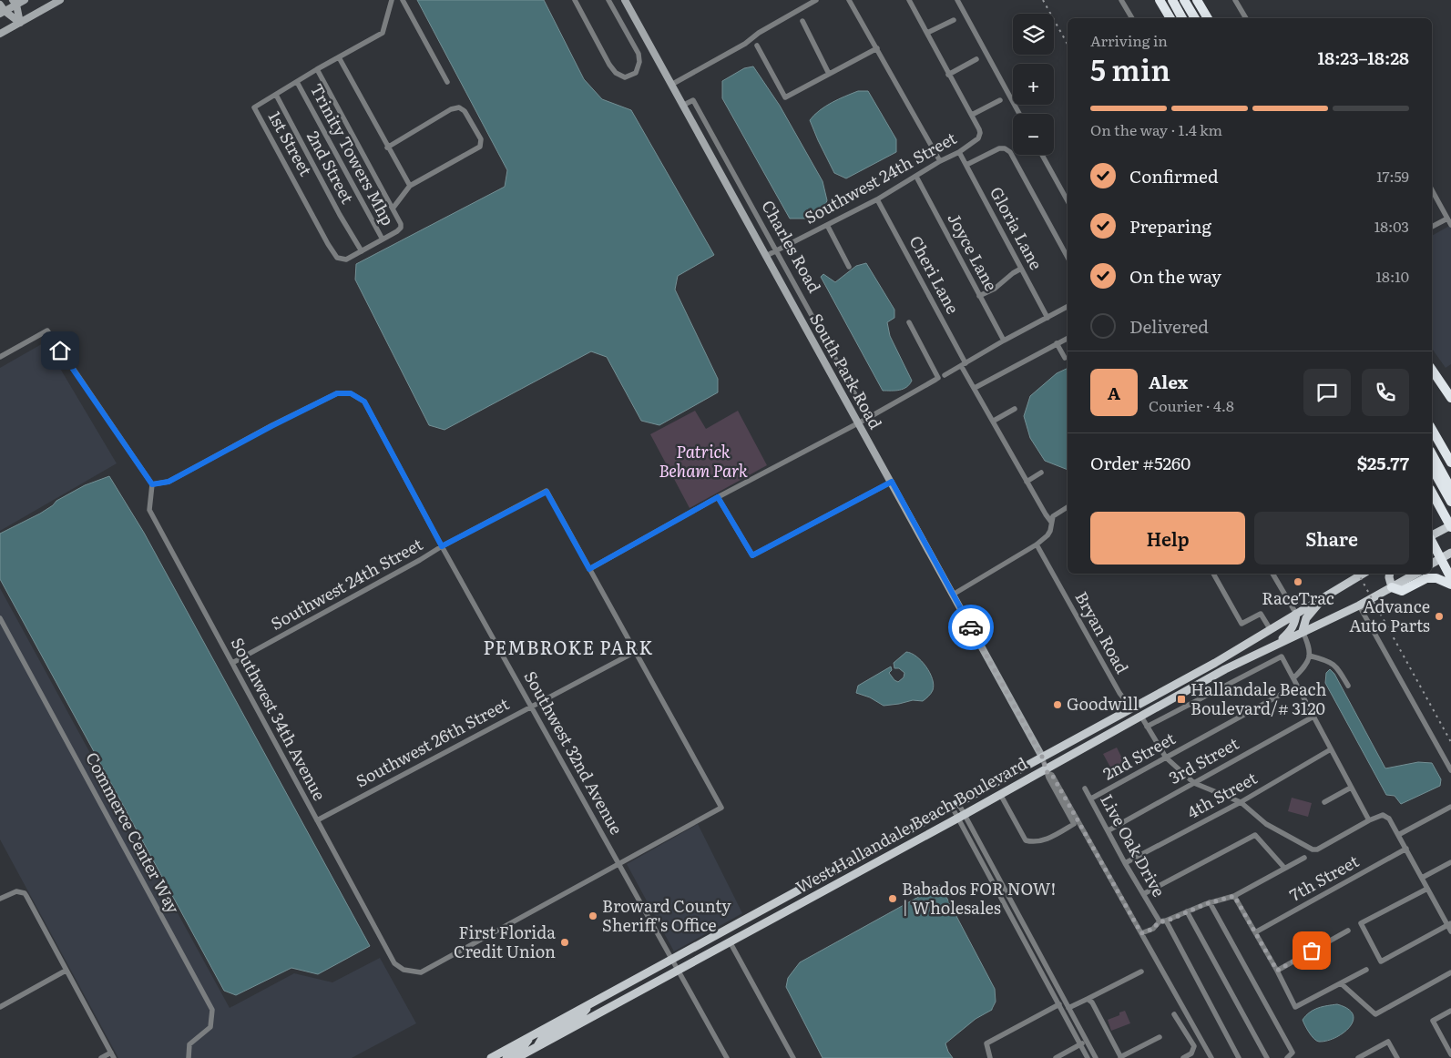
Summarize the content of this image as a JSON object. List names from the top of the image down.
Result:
{
  "streets": {
    "main road": ["West Hallandale Beach Boulevard"],
    "street": [
      "1st Street",
      "Trinity Towers Mhp",
      "2nd Street",
      "Southwest 24th Street",
      "Gloria Lane",
      "Charles Road",
      "Joyce Lane",
      "Cheri Lane",
      "South Park Road",
      "Bryan Road",
      "Southwest 34th Avenue",
      "Southwest 26th Street",
      "Southwest 32nd Avenue",
      "3rd Street",
      "4th Street",
      "Commerce Center Way",
      "Live Oak Drive",
      "7th Street"
    ]
  },
  "crossings": [
    ["1st Street", "Trinity Towers Mhp"],
    ["1st Street", "2nd Street"],
    ["2nd Street", "Live Oak Drive"],
    ["Southwest 24th Street", "Gloria Lane"],
    ["Southwest 24th Street", "Charles Road"],
    ["Southwest 24th Street", "Joyce Lane"],
    ["Southwest 24th Street", "Cheri Lane"],
    ["Southwest 24th Street", "South Park Road"],
    ["Southwest 24th Street", "Southwest 34th Avenue"],
    ["Southwest 24th Street", "Southwest 32nd Avenue"],
    ["Charles Road", "South Park Road"],
    ["South Park Road", "West Hallandale Beach Boulevard"],
    ["Bryan Road", "West Hallandale Beach Boulevard"],
    ["Southwest 34th Avenue", "Southwest 26th Street"],
    ["Southwest 34th Avenue", "Southwest 32nd Avenue"],
    ["Southwest 26th Street", "Southwest 32nd Avenue"],
    ["Southwest 32nd Avenue", "West Hallandale Beach Boulevard"],
    ["3rd Street", "Live Oak Drive"],
    ["4th Street", "Live Oak Drive"]
  ],
  "districts": ["PEMBROKE PARK"],
  "parks": ["Patrick Beham Park"],
  "places": {
    "other": [
      "RaceTrac",
      "Advance Auto Parts",
      "Goodwill",
      "Babados FOR NOW! | Wholesales",
      "Broward County Sheriff's Office",
      "First Florida Credit Union"
    ],
    "transit": ["Hallandale Beach Boulevard/# 3120"]
  },
  "page": {
    "map_buttons": ["+", "−"],
    "heading": ["5 min", "Arriving in", "18:23–18:28"],
    "panel": [
      "Alex",
      "Courier · 4.8",
      "Order #5260",
      "$25.77"
    ],
    "bar": "On the way · 1.4 km",
    "list": [
      ["Confirmed", "17:59"],
      ["Preparing", "18:03"],
      ["On the way", "18:10"],
      "Delivered"
    ],
    "round": "A",
    "buttons": ["Help", "Share"]
  }
}
